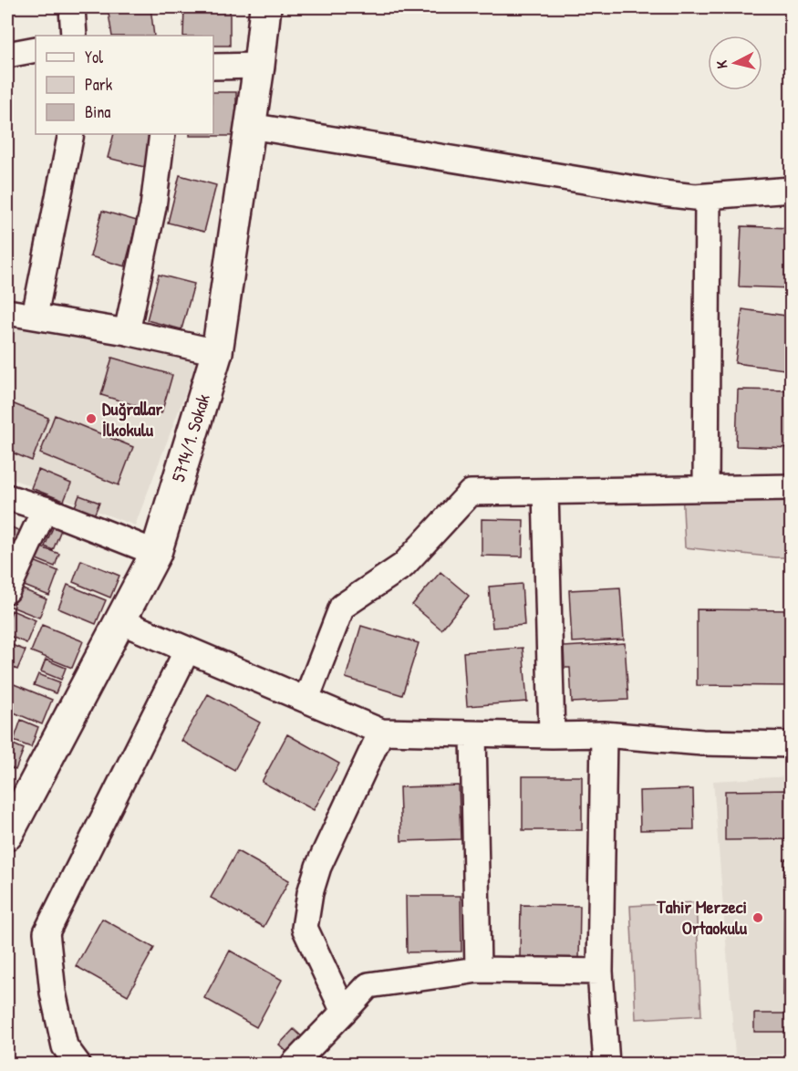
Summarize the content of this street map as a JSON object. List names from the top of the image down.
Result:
{
  "streets": {
    "main road": ["5714/1. Sokak"]
  },
  "places": ["Duğrallar İlkokulu", "Tahir Merzeci Ortaokulu"],
  "legend": ["Yol", "Park", "Bina"],
  "north": "left"
}
